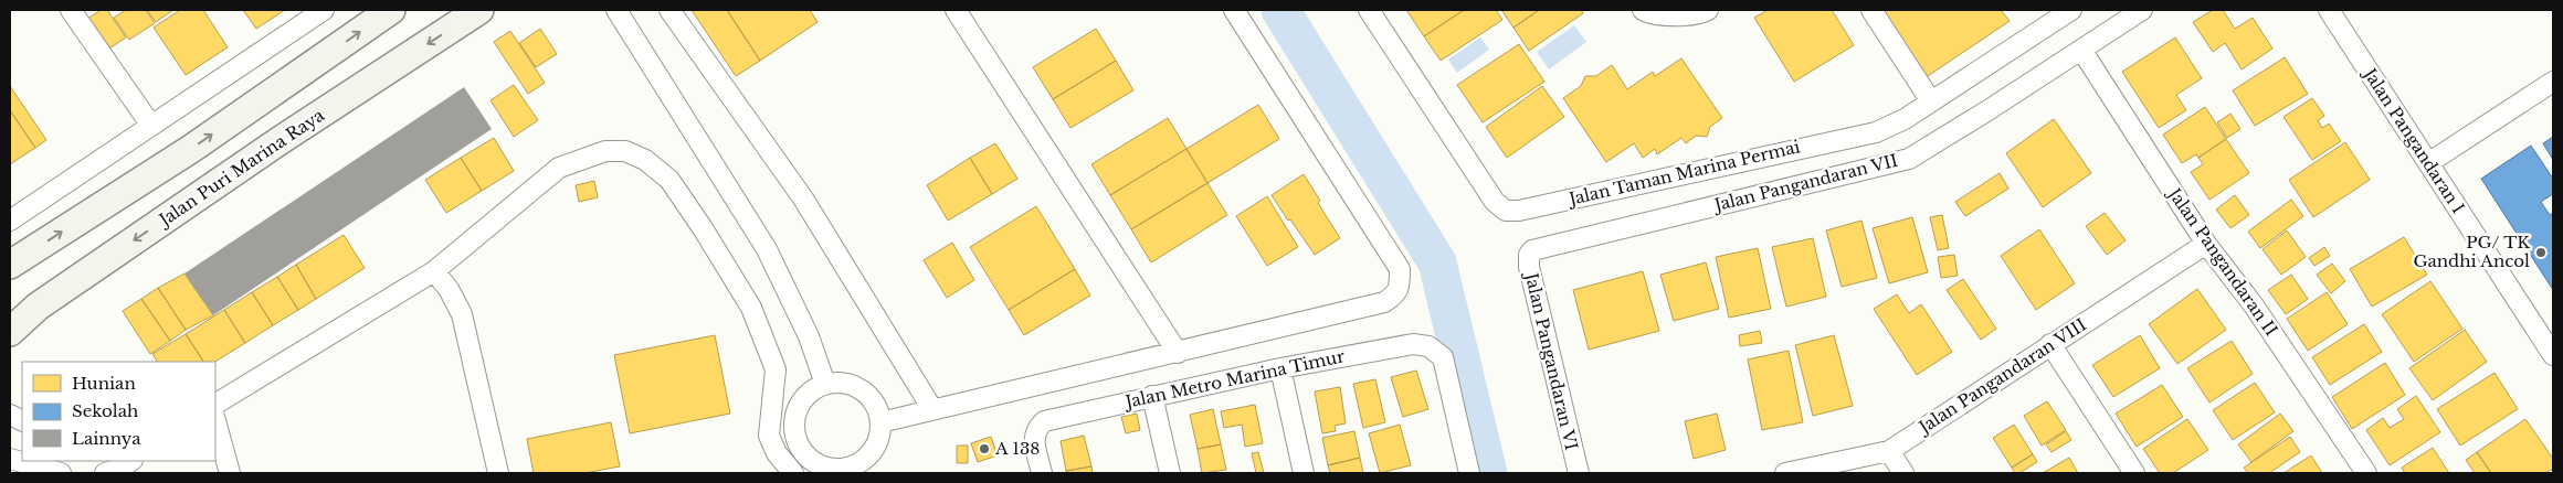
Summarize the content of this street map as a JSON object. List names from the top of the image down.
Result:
{
  "streets": {
    "street": [
      "Jalan Pangandaran I",
      "Jalan Puri Marina Raya",
      "Jalan Taman Marina Permai",
      "Jalan Pangandaran VII",
      "Jalan Pangandaran II",
      "Jalan Pangandaran VI",
      "Jalan Pangandaran VIII",
      "Jalan Metro Marina Timur"
    ]
  },
  "crossings": [
    ["Jalan Pangandaran VII", "Jalan Pangandaran II"],
    ["Jalan Pangandaran VII", "Jalan Pangandaran VI"],
    ["Jalan Pangandaran II", "Jalan Pangandaran VIII"]
  ],
  "places": ["PG/ TK Gandhi Ancol", "A 138"],
  "legend": ["Hunian", "Sekolah", "Lainnya"]
}
